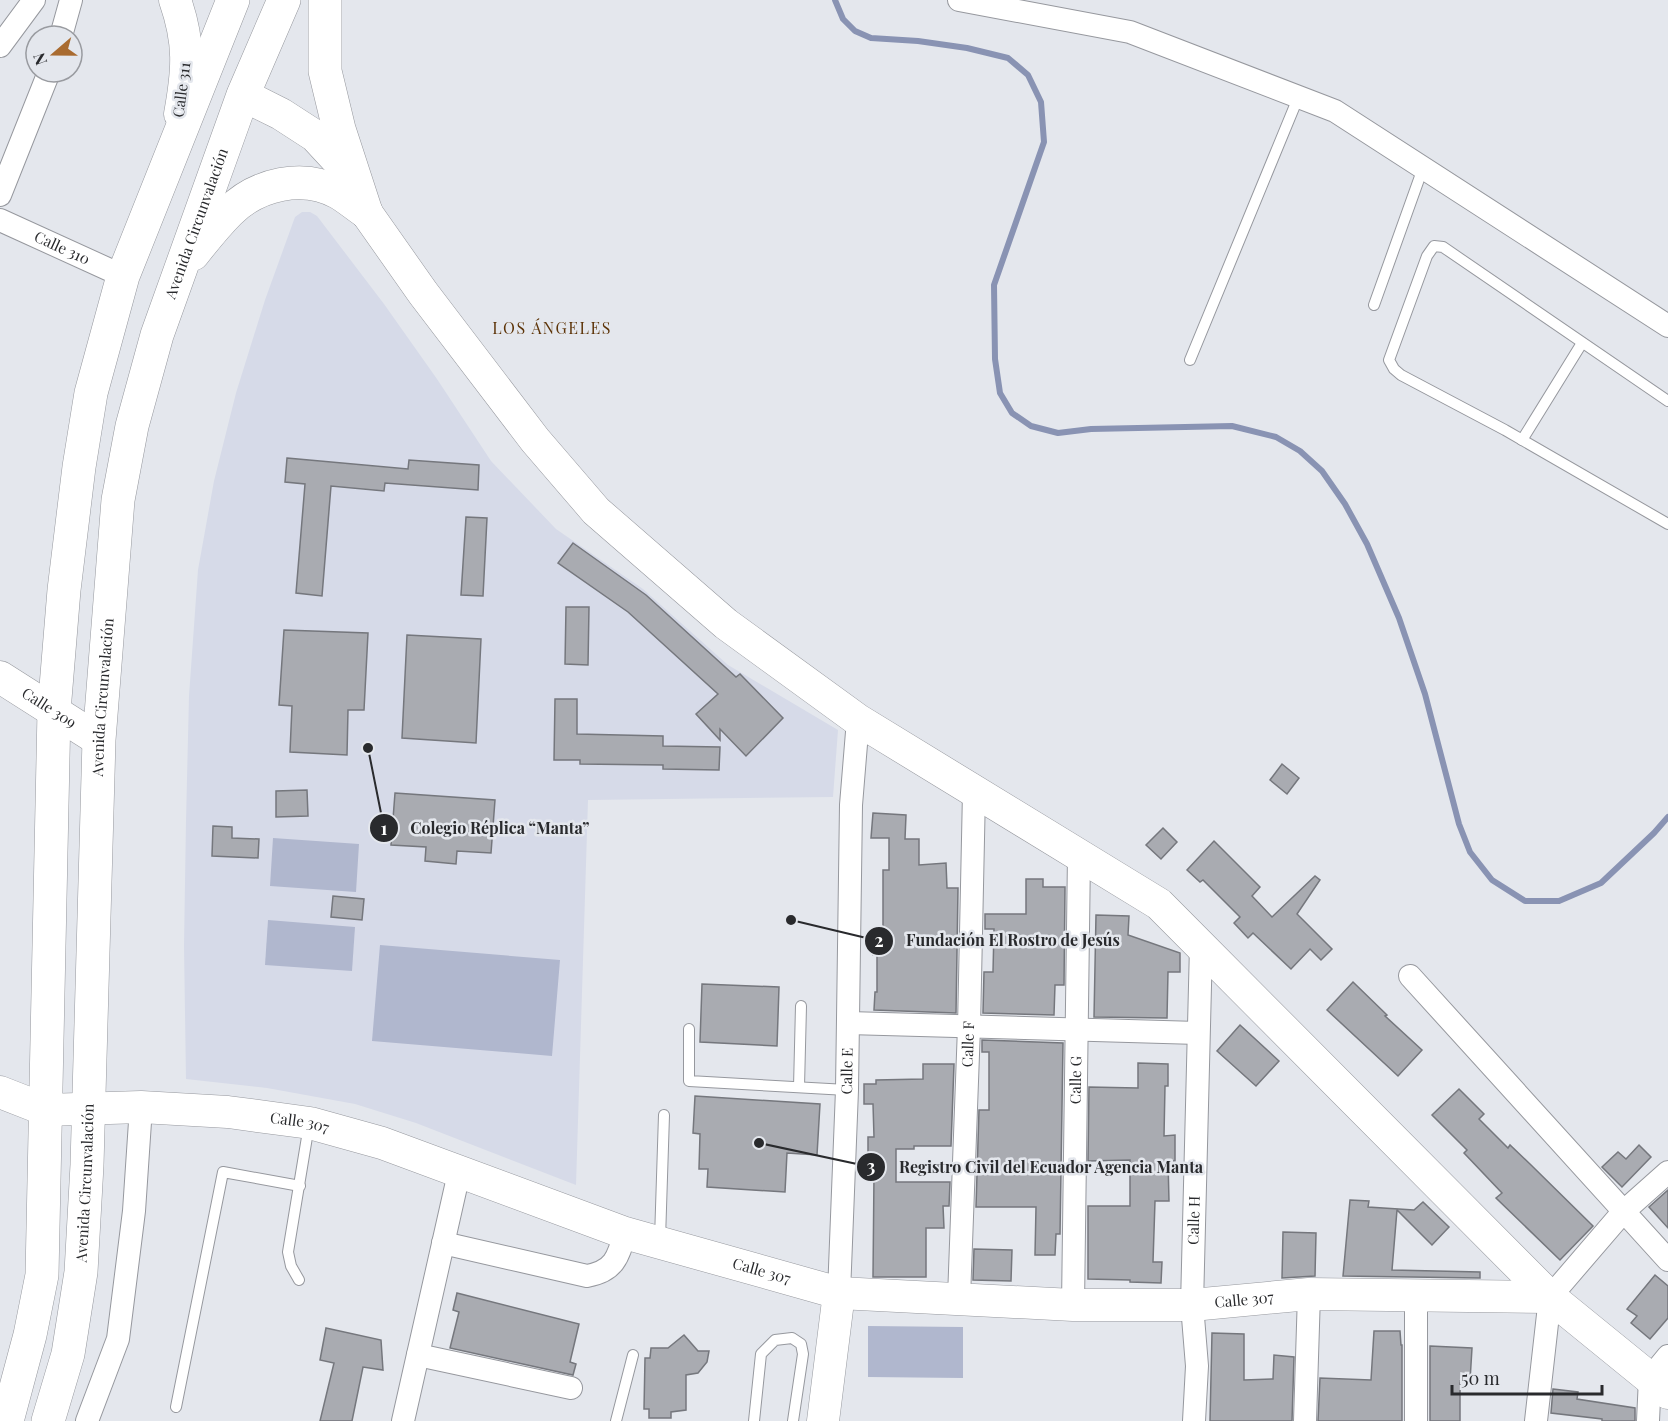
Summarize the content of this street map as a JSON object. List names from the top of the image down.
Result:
{
  "streets": {
    "highway": ["Avenida Circunvalación"],
    "street": [
      "Calle 311",
      "Calle 310",
      "Calle 309",
      "Calle F",
      "Calle E",
      "Calle G",
      "Calle 307",
      "Calle H"
    ]
  },
  "crossings": [
    ["Avenida Circunvalación", "Calle 309"],
    ["Avenida Circunvalación", "Calle 307"],
    ["Calle F", "Calle 307"],
    ["Calle E", "Calle 307"],
    ["Calle G", "Calle 307"],
    ["Calle 307", "Calle H"]
  ],
  "districts": ["LOS ÁNGELES"],
  "places": ["Colegio Réplica “Manta”", "Fundación El Rostro de Jesús", "Registro Civil del Ecuador Agencia Manta"],
  "scale_bar": "50 m",
  "north": "left"
}
